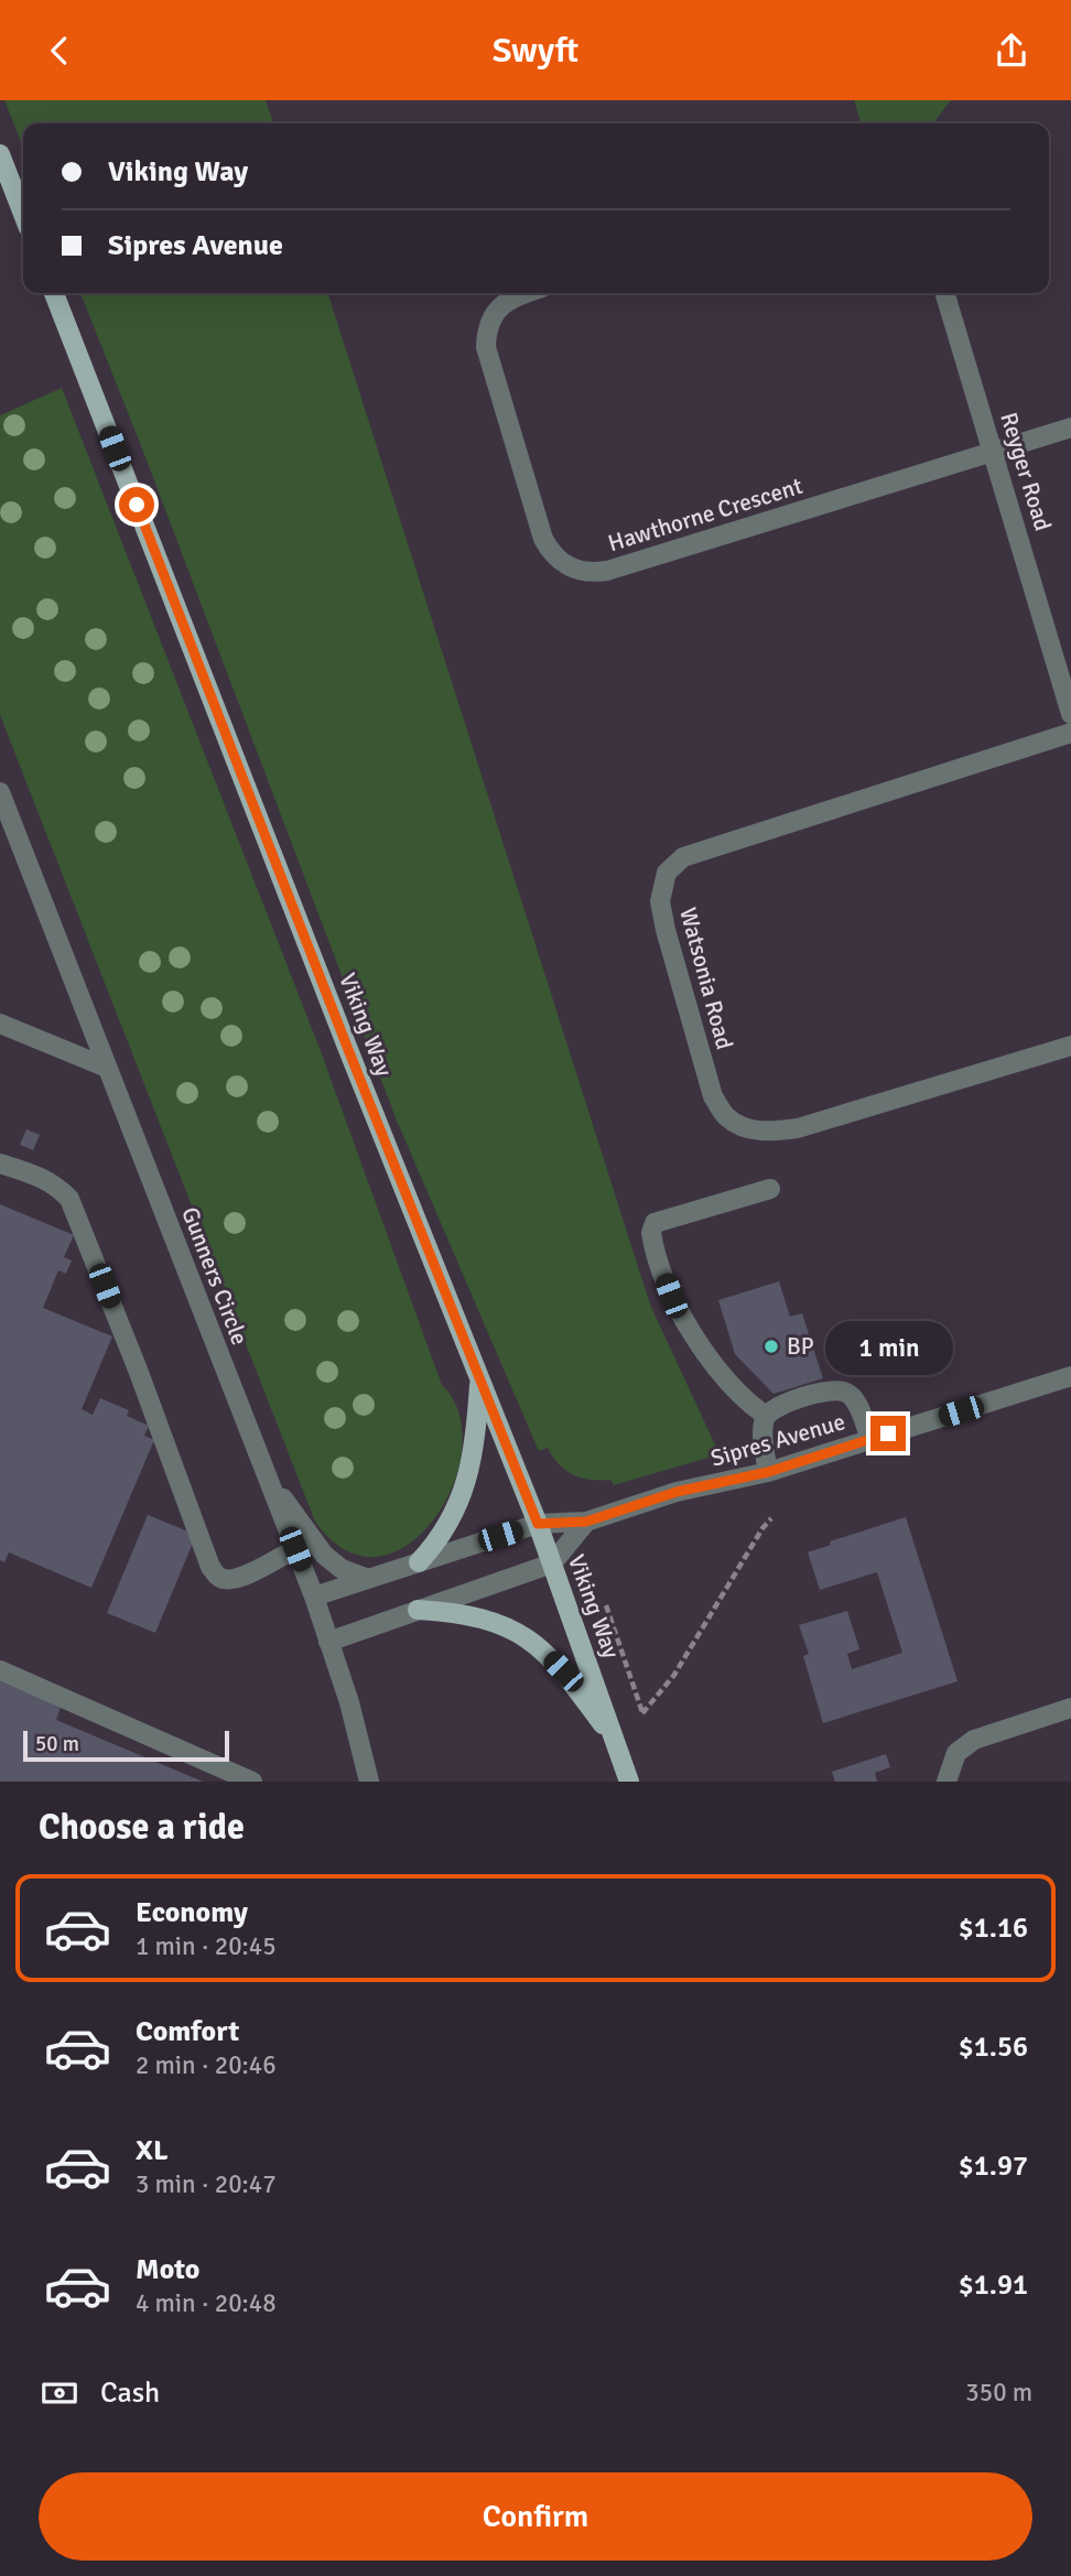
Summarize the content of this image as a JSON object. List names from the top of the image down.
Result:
{
  "streets": {
    "main road": ["Viking Way"],
    "street": [
      "Reyger Road",
      "Hawthorne Crescent",
      "Watsonia Road",
      "Gunners Circle",
      "Sipres Avenue"
    ]
  },
  "crossings": [
    ["Reyger Road", "Hawthorne Crescent"],
    ["Viking Way", "Sipres Avenue"],
    ["Gunners Circle", "Sipres Avenue"]
  ],
  "places": ["BP"],
  "scale_bar": "50 m",
  "page": {
    "header": "Swyft",
    "banner": ["Viking Way", "Sipres Avenue"],
    "bubble": "1 min",
    "scale": "50 m",
    "heading": "Choose a ride",
    "list": [
      {
        "name": "Economy",
        "note": "1 min · 20:45",
        "value": "$1.16"
      },
      {
        "name": "Comfort",
        "note": "2 min · 20:46",
        "value": "$1.56"
      },
      {
        "name": "XL",
        "note": "3 min · 20:47",
        "value": "$1.97"
      },
      {
        "name": "Moto",
        "note": "4 min · 20:48",
        "value": "$1.91"
      }
    ],
    "pay": ["Cash", "350 m"],
    "buttons": "Confirm"
  }
}
